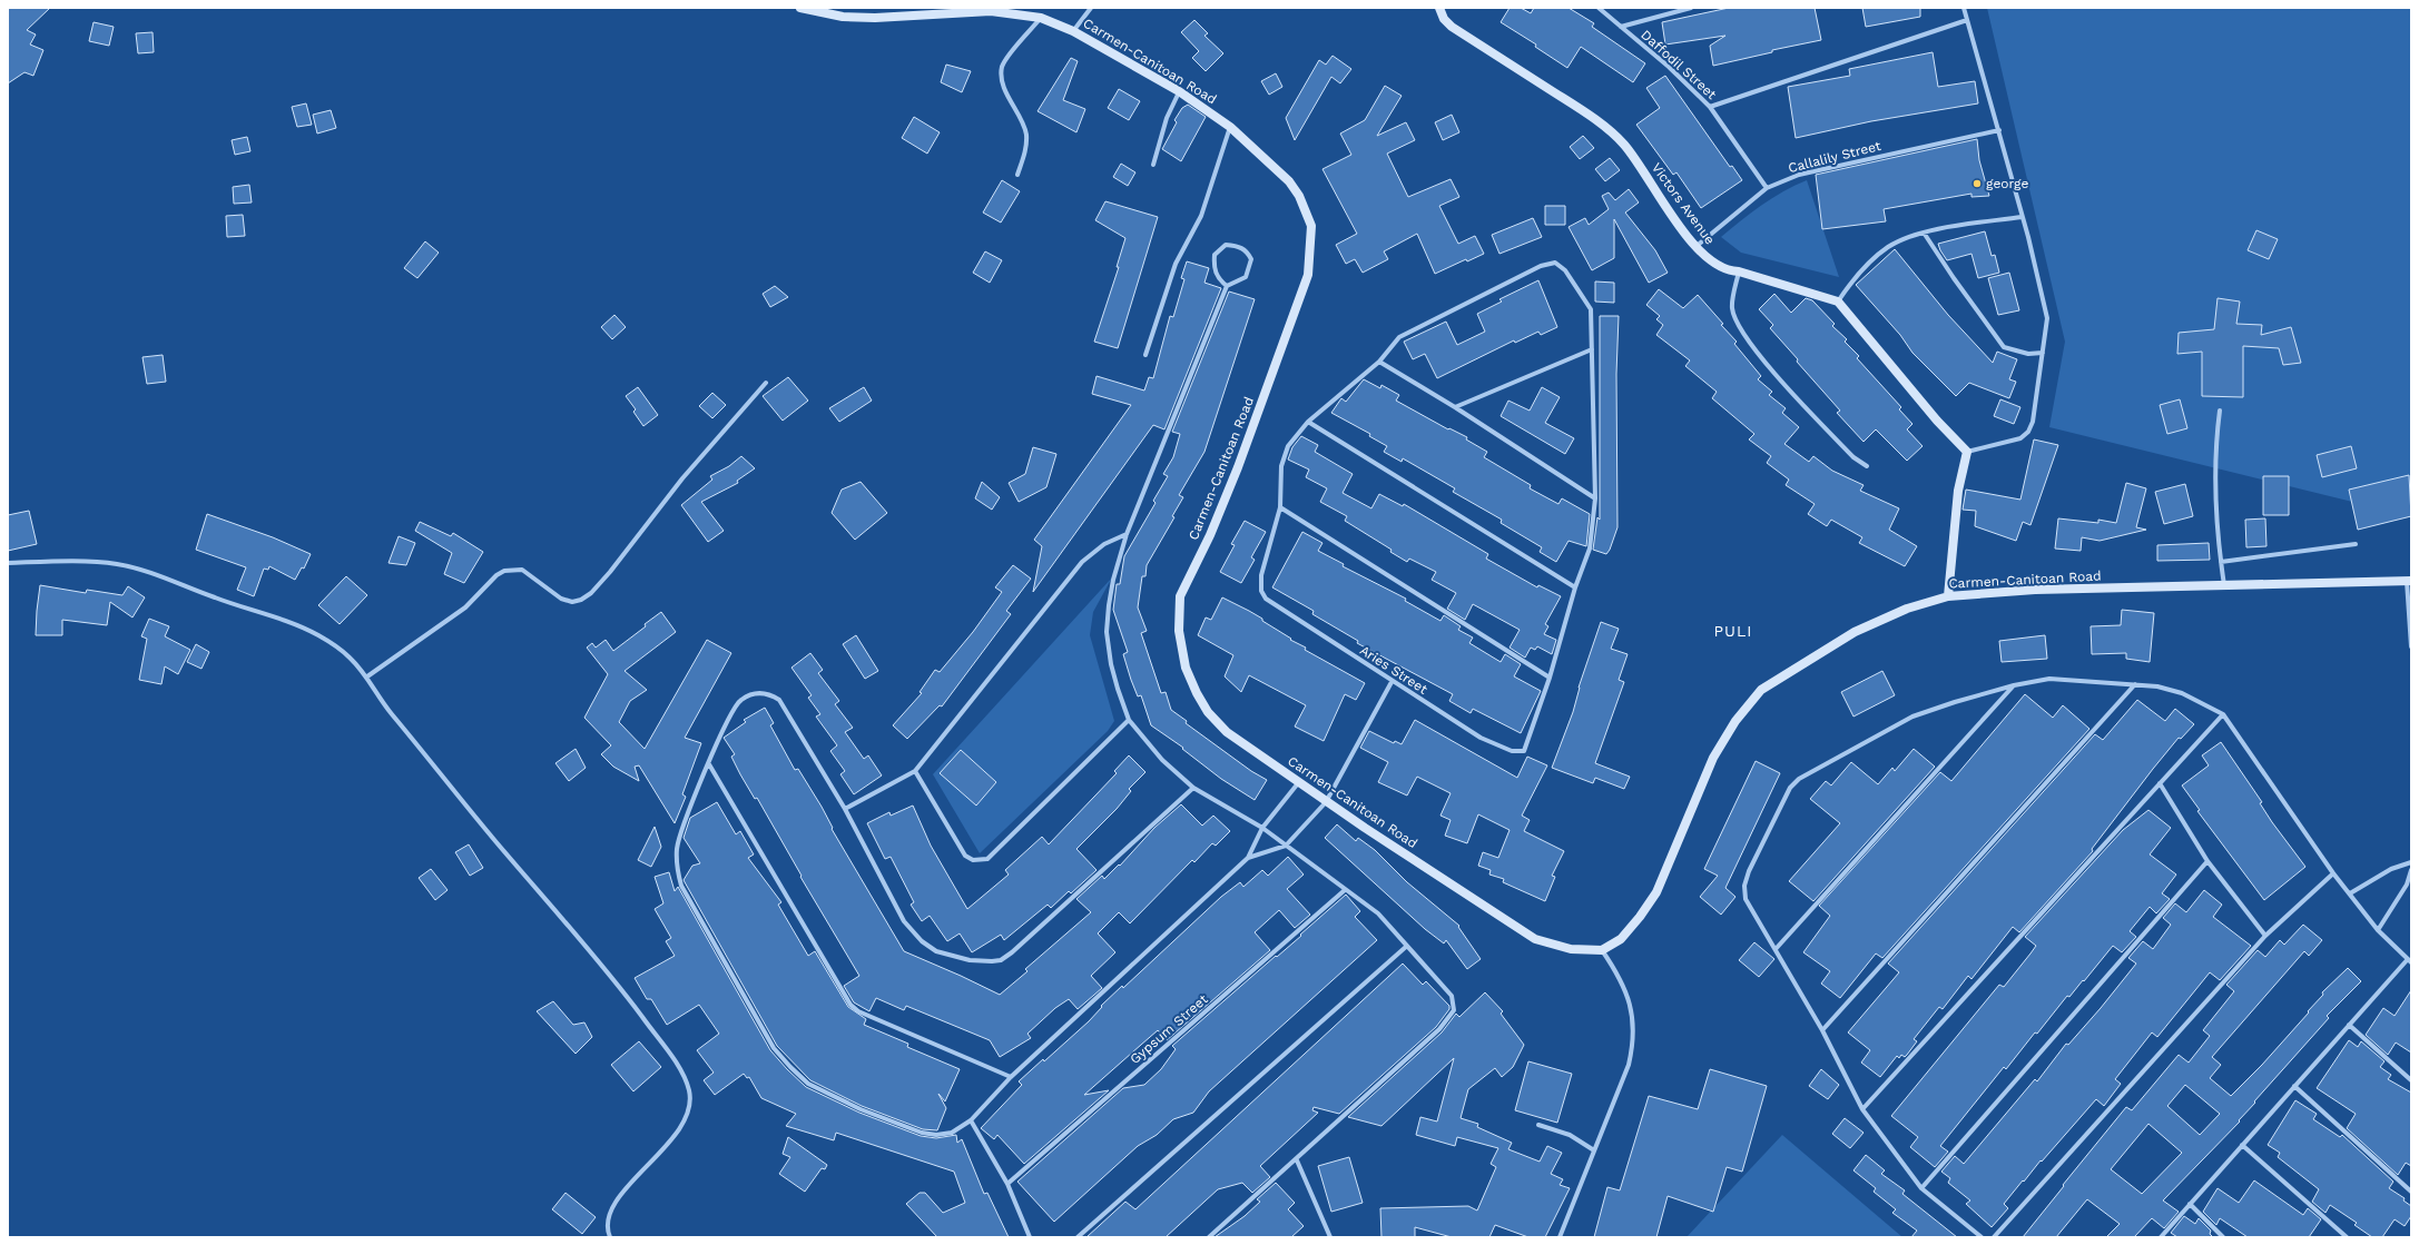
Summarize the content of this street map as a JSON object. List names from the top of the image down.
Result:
{
  "streets": {
    "main road": ["Carmen-Canitoan Road", "Victors Avenue"],
    "street": [
      "Daffodil Street",
      "Callalily Street",
      "Aries Street",
      "Gypsum Street"
    ]
  },
  "crossings": [
    ["Daffodil Street", "Callalily Street"],
    ["Callalily Street", "Victors Avenue"]
  ],
  "districts": ["PULI"],
  "places": ["george"]
}
